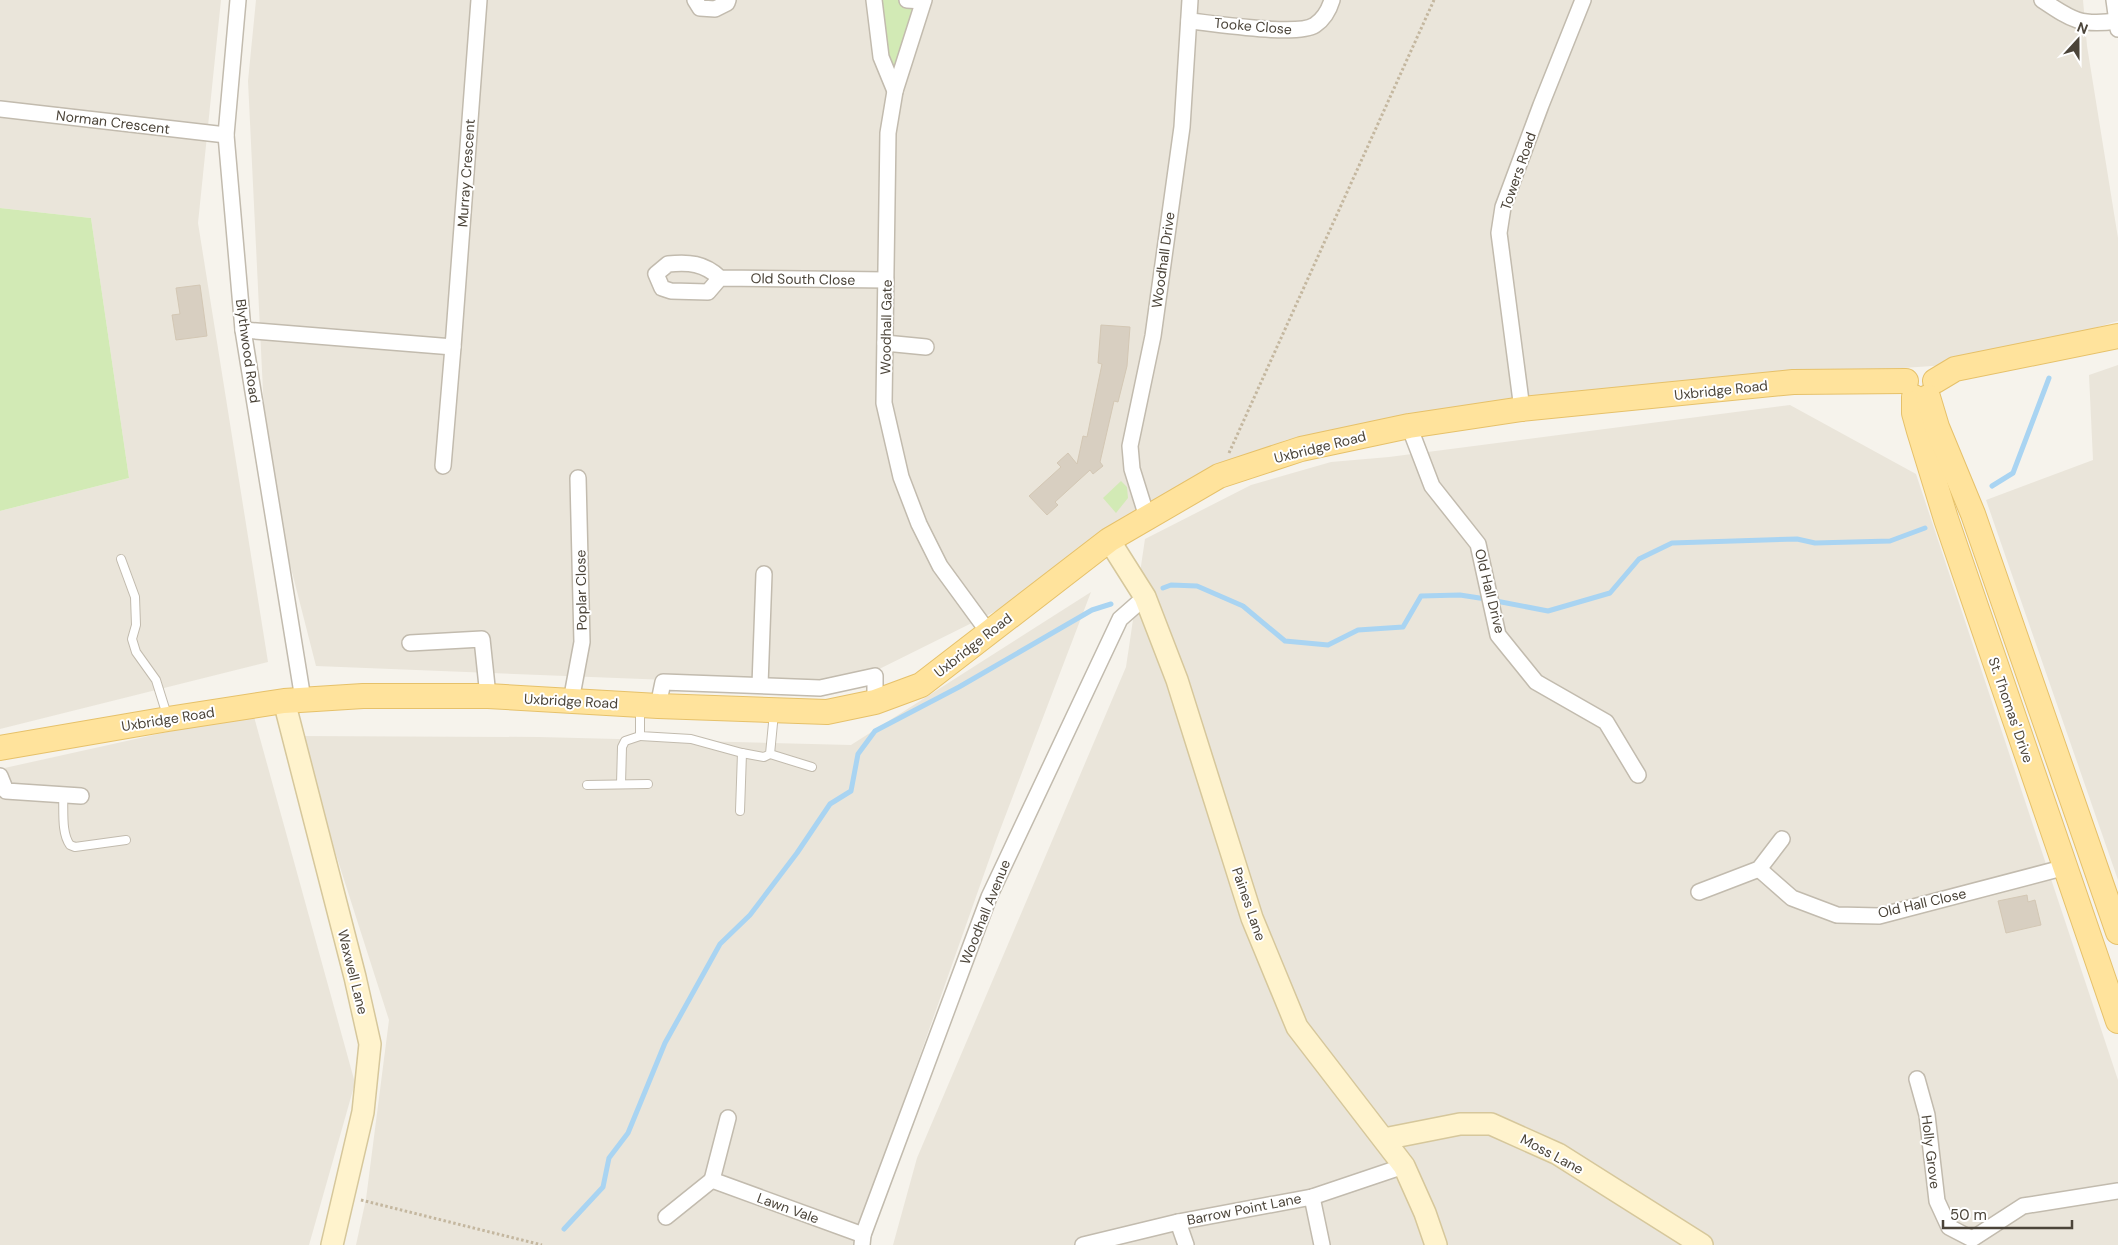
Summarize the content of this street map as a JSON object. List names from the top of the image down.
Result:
{
  "streets": {
    "main road": ["Uxbridge Road", "St. Thomas' Drive"],
    "street": [
      "Tooke Close",
      "Norman Crescent",
      "Towers Road",
      "Murray Crescent",
      "Woodhall Drive",
      "Old South Close",
      "Woodhall Gate",
      "Blythwood Road",
      "Poplar Close",
      "Old Hall Drive",
      "Old Hall Close",
      "Paines Lane",
      "Woodhall Avenue",
      "Waxwell Lane",
      "Holly Grove",
      "Moss Lane",
      "Lawn Vale",
      "Barrow Point Lane"
    ]
  },
  "crossings": [
    ["Tooke Close", "Woodhall Drive"],
    ["Norman Crescent", "Blythwood Road"],
    ["Towers Road", "Uxbridge Road"],
    ["Woodhall Drive", "Uxbridge Road"],
    ["Old South Close", "Woodhall Gate"],
    ["Woodhall Gate", "Uxbridge Road"],
    ["Blythwood Road", "Uxbridge Road"],
    ["Blythwood Road", "Waxwell Lane"],
    ["Uxbridge Road", "Poplar Close"],
    ["Uxbridge Road", "Old Hall Drive"],
    ["Uxbridge Road", "St. Thomas' Drive"],
    ["Uxbridge Road", "Paines Lane"],
    ["Uxbridge Road", "Waxwell Lane"],
    ["St. Thomas' Drive", "Old Hall Close"],
    ["Paines Lane", "Woodhall Avenue"],
    ["Paines Lane", "Moss Lane"],
    ["Paines Lane", "Barrow Point Lane"],
    ["Woodhall Avenue", "Lawn Vale"]
  ],
  "scale_bar": "50 m",
  "north": "top"
}
